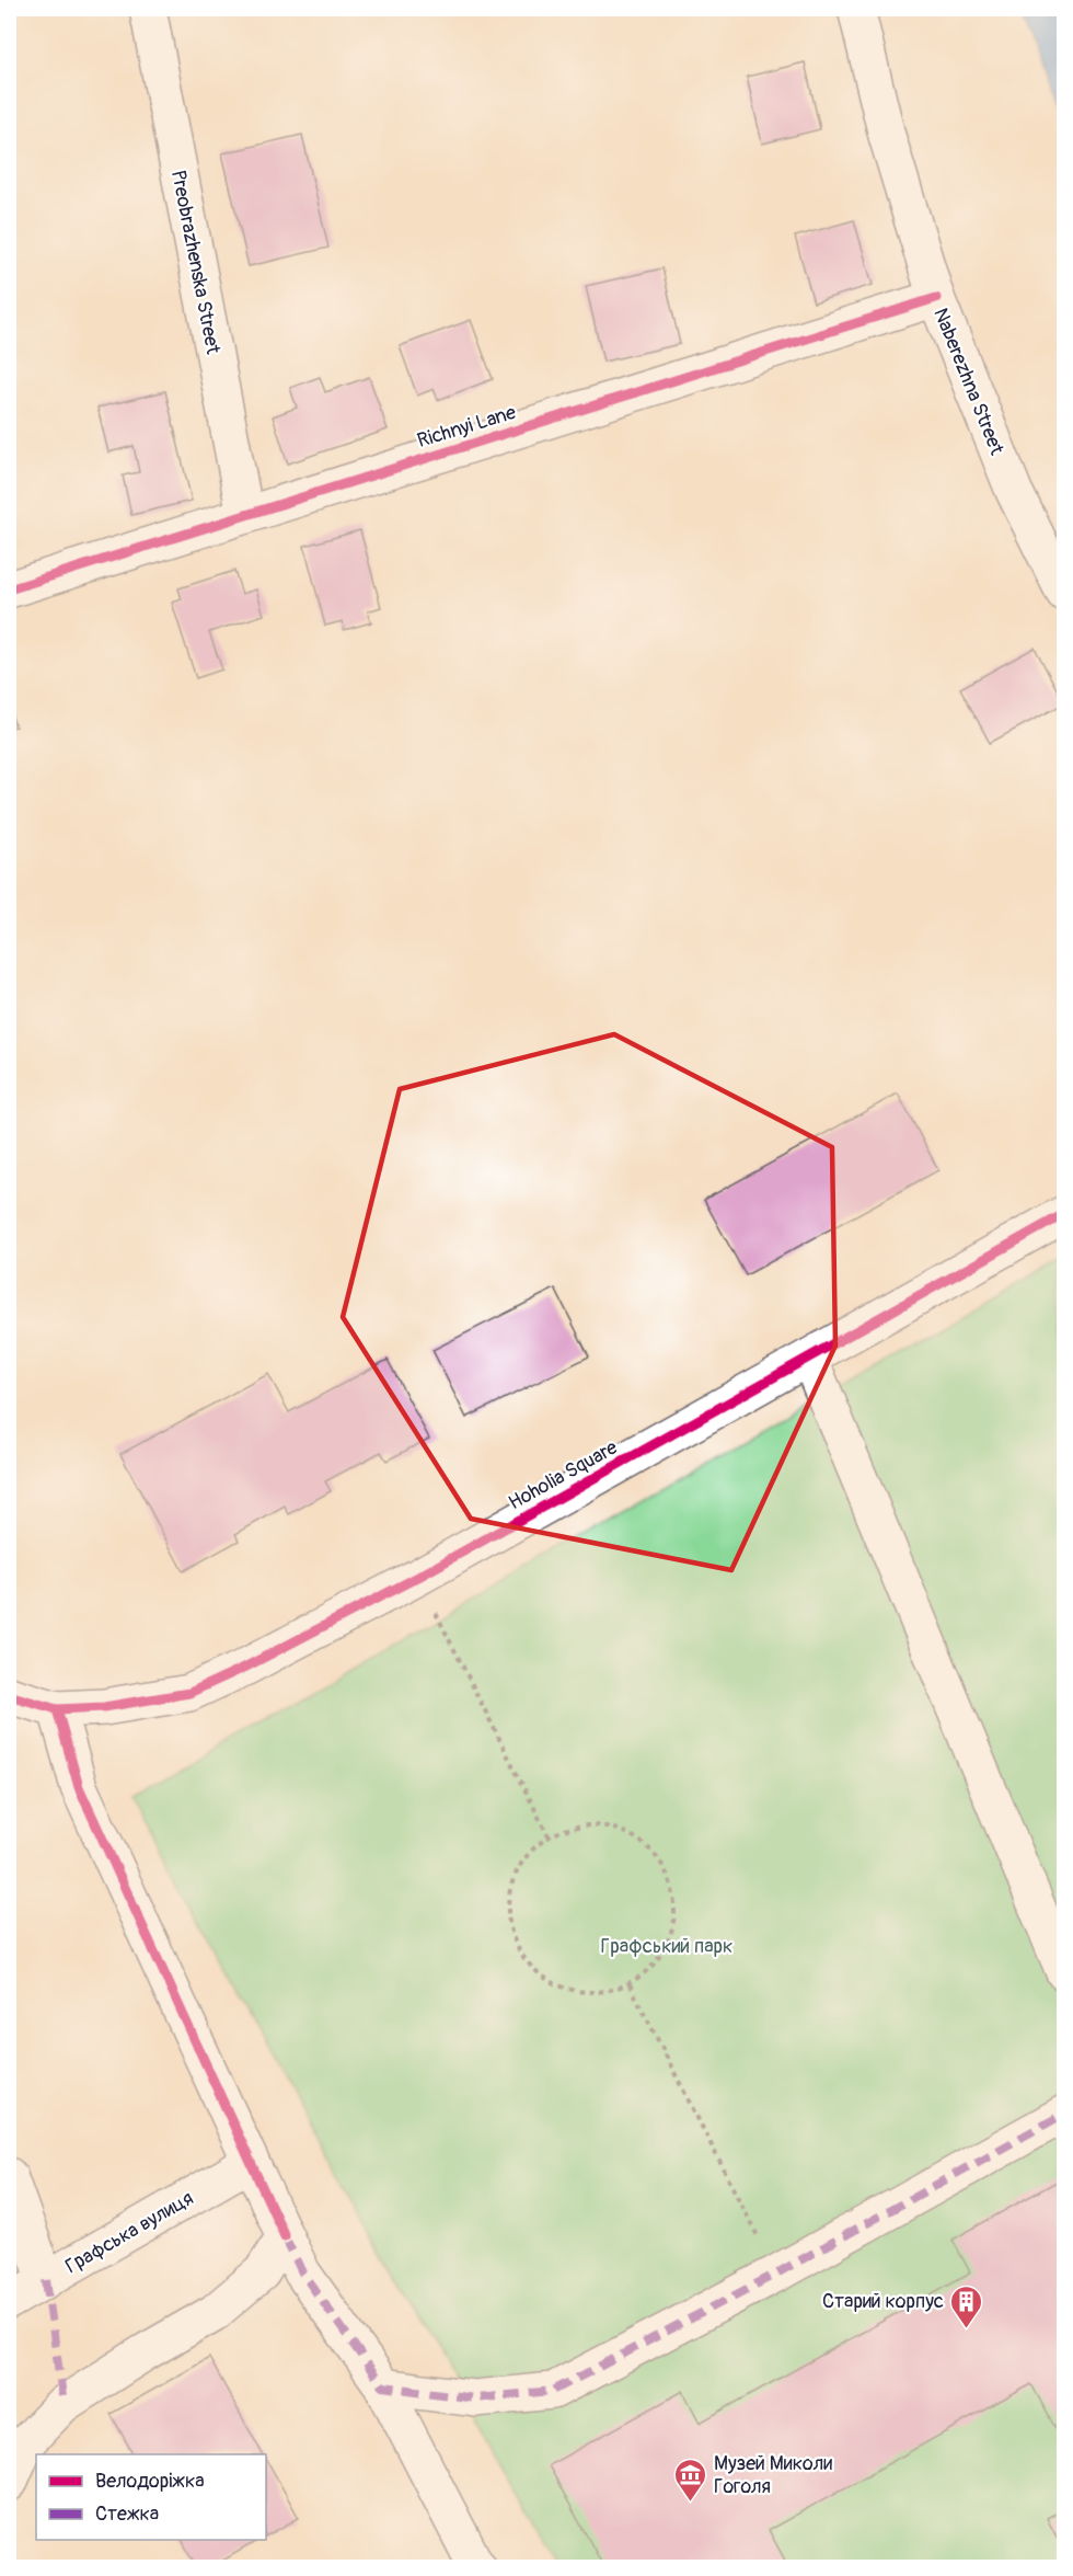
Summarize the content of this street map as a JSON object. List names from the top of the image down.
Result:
{
  "streets": {
    "street": [
      "Preobrazhenska Street",
      "Naberezhna Street",
      "Richnyi Lane",
      "Hoholia Square",
      "Графська вулиця"
    ]
  },
  "crossings": [
    ["Preobrazhenska Street", "Richnyi Lane"],
    ["Naberezhna Street", "Richnyi Lane"]
  ],
  "parks": ["Графський парк"],
  "places": {
    "building": ["Старий корпус"],
    "museum": ["Музей Миколи Гоголя"]
  },
  "legend": ["Велодоріжка", "Стежка"]
}
